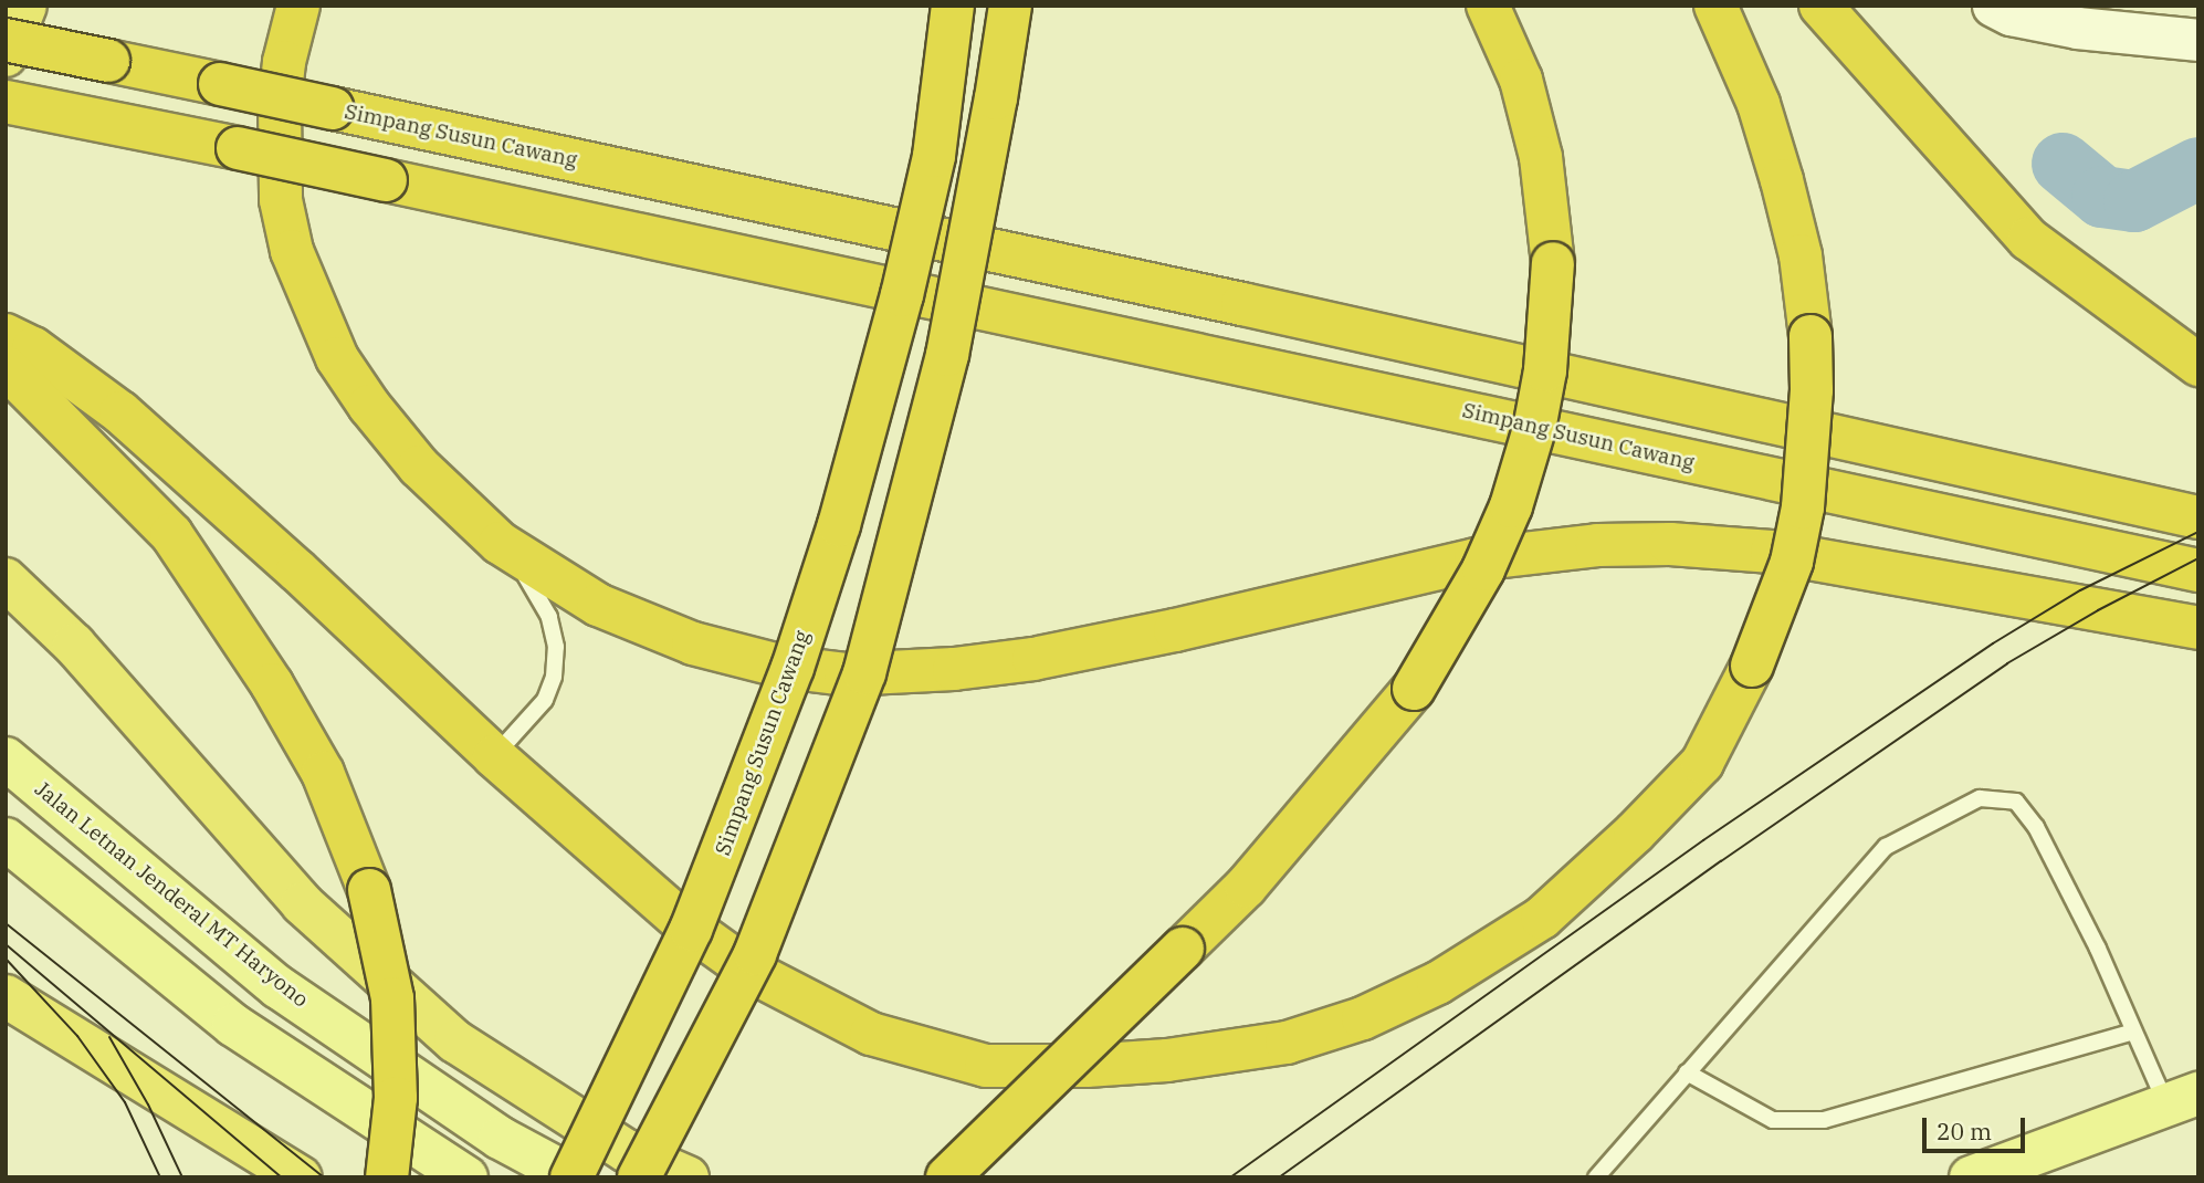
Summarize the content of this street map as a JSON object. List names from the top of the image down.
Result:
{
  "streets": {
    "highway": ["Simpang Susun Cawang"],
    "main road": ["Jalan Letnan Jenderal MT Haryono"]
  },
  "crossings": [
    ["Simpang Susun Cawang", "Jalan Letnan Jenderal MT Haryono"]
  ],
  "scale_bar": "20 m"
}
